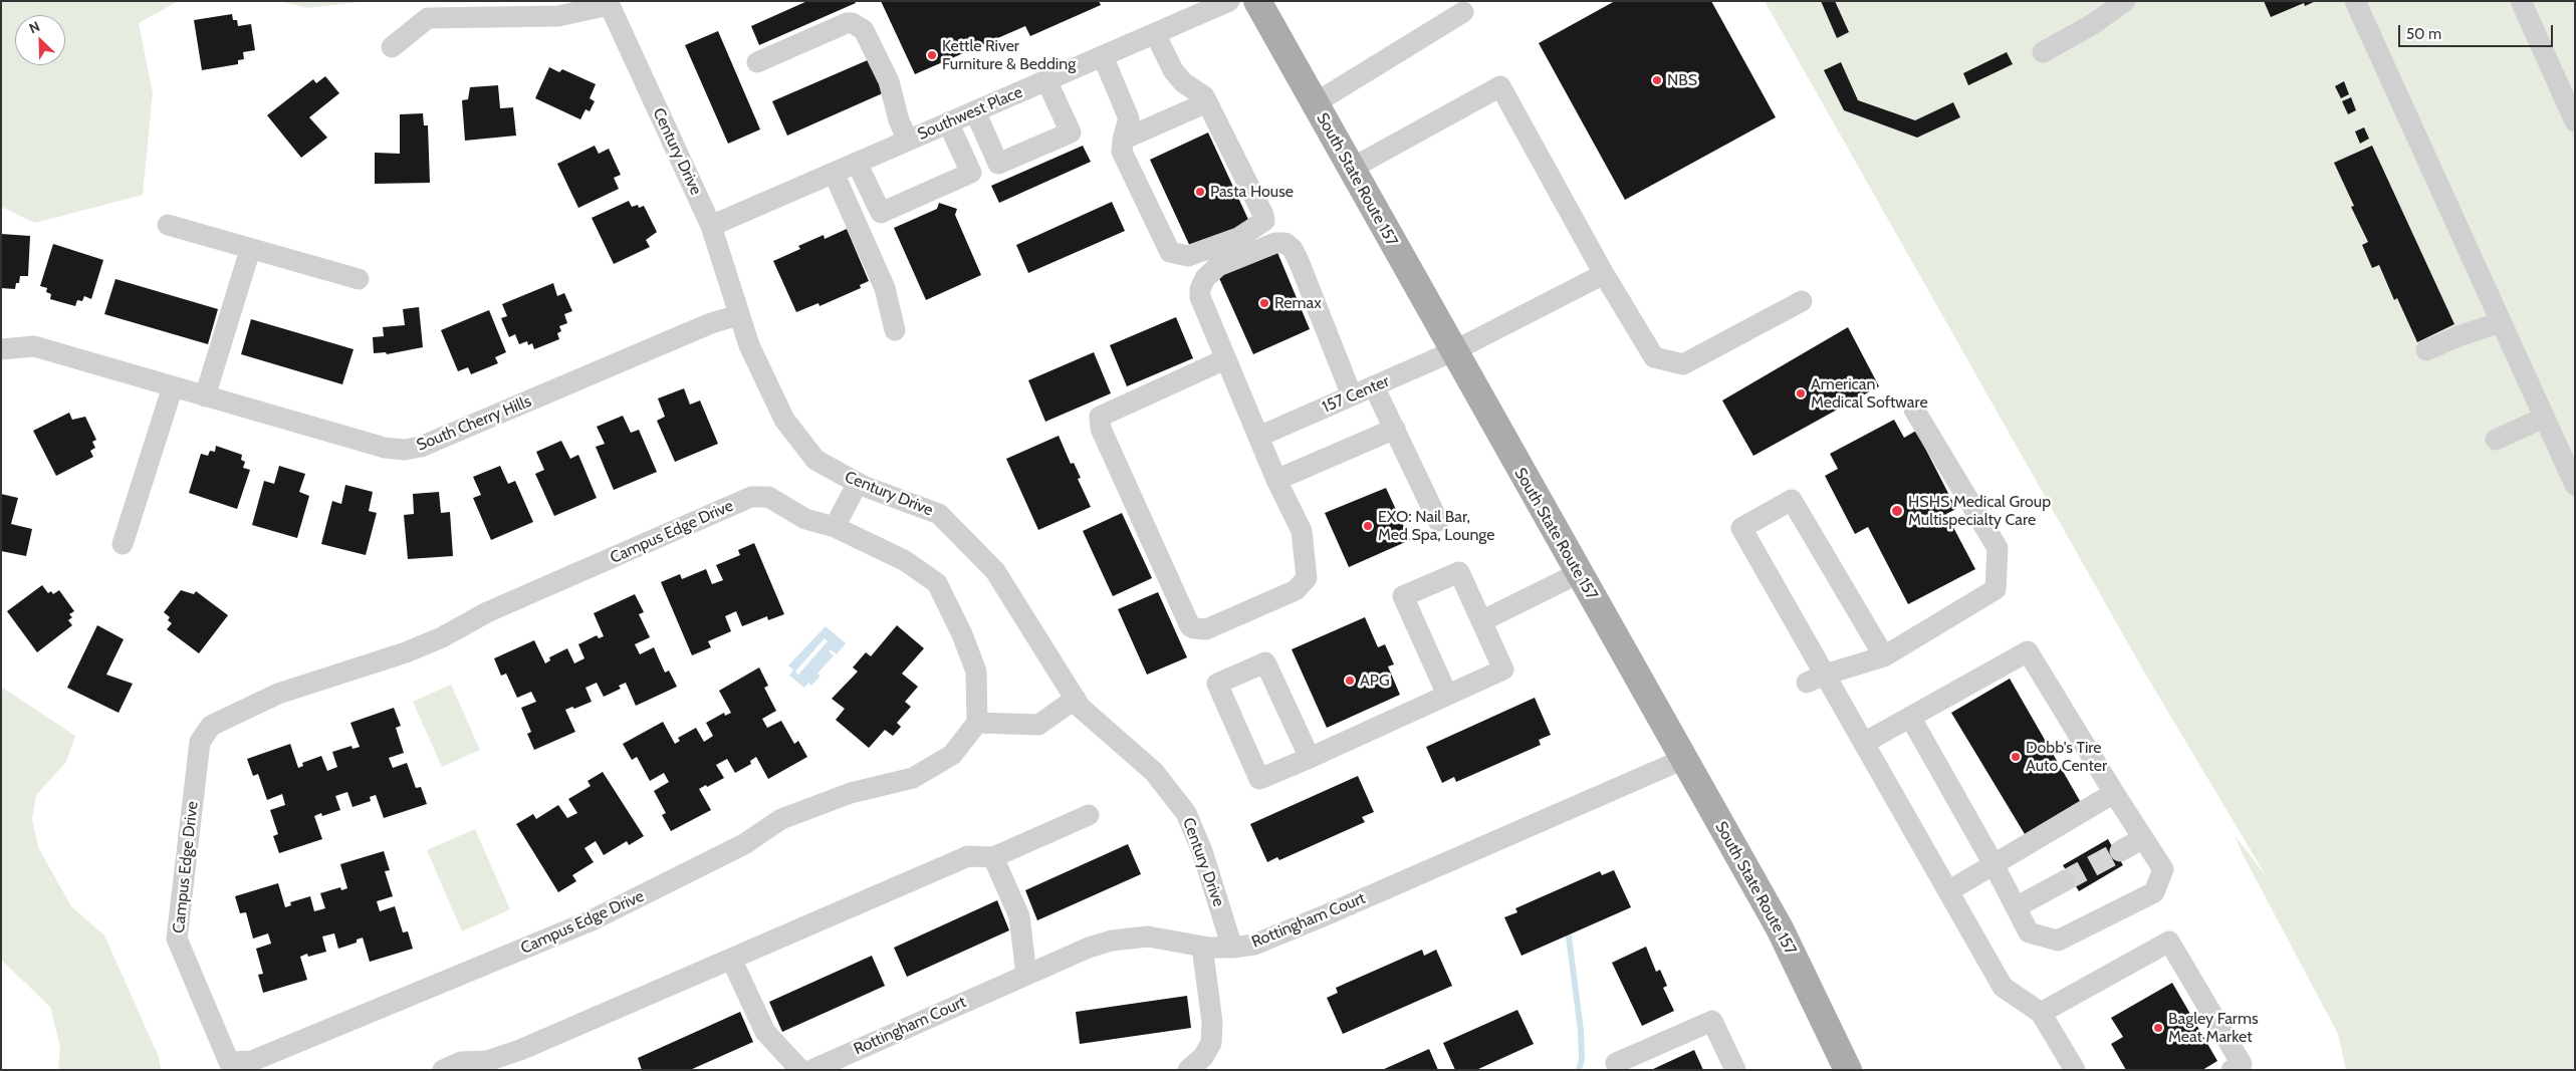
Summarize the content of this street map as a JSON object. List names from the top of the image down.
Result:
{
  "streets": {
    "main road": ["South State Route 157"],
    "street": [
      "Southwest Place",
      "Century Drive",
      "157 Center",
      "South Cherry Hills",
      "Campus Edge Drive",
      "Rottingham Court"
    ]
  },
  "crossings": [
    ["Southwest Place", "Century Drive"],
    ["Century Drive", "South Cherry Hills"],
    ["Century Drive", "Rottingham Court"],
    ["South State Route 157", "157 Center"],
    ["South State Route 157", "Rottingham Court"]
  ],
  "places": [
    "Kettle River Furniture & Bedding",
    "NBS",
    "Pasta House",
    "Remax",
    "American Medical Software",
    "HSHS Medical Group Multispecialty Care",
    "EXO: Nail Bar, Med Spa, Lounge",
    "APG",
    "Dobb's Tire Auto Center",
    "Bagley Farms Meat Market"
  ],
  "scale_bar": "50 m",
  "north": "top left"
}
